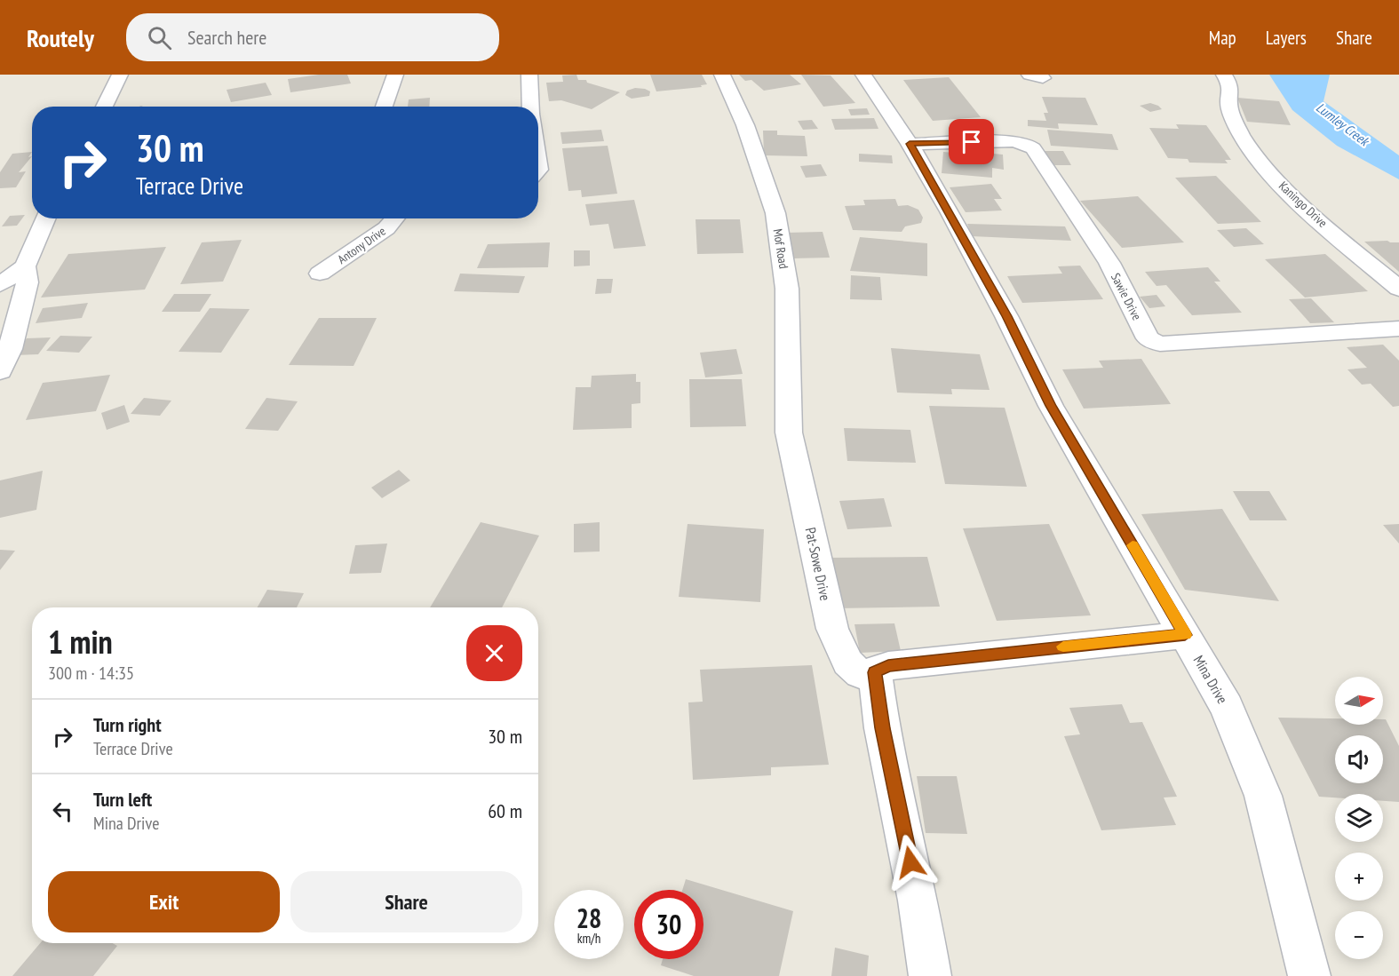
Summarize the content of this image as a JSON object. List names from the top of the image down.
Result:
{
  "streets": {
    "street": [
      "Kaningo Drive",
      "Antony Drive",
      "Mof Road",
      "Sawie Drive",
      "Pat-Sowe Drive",
      "Mina Drive"
    ]
  },
  "crossings": [
    ["Mof Road", "Pat-Sowe Drive"],
    ["Sawie Drive", "Mina Drive"]
  ],
  "water": ["Lumley Creek"],
  "north": "right",
  "page": {
    "header": "Routely",
    "search": "Search here",
    "nav": ["Map", "Layers", "Share"],
    "turn": ["30 m", "Terrace Drive"],
    "heading": ["1 min", "300 m · 14:35"],
    "map_buttons": ["+", "−"],
    "list": [
      {
        "name": "Turn right",
        "note": "Terrace Drive",
        "value": "30 m"
      },
      {
        "name": "Turn left",
        "note": "Mina Drive",
        "value": "60 m"
      }
    ],
    "buttons": ["Exit", "Share"],
    "speed": "28 km/h",
    "limit": "30"
  }
}
